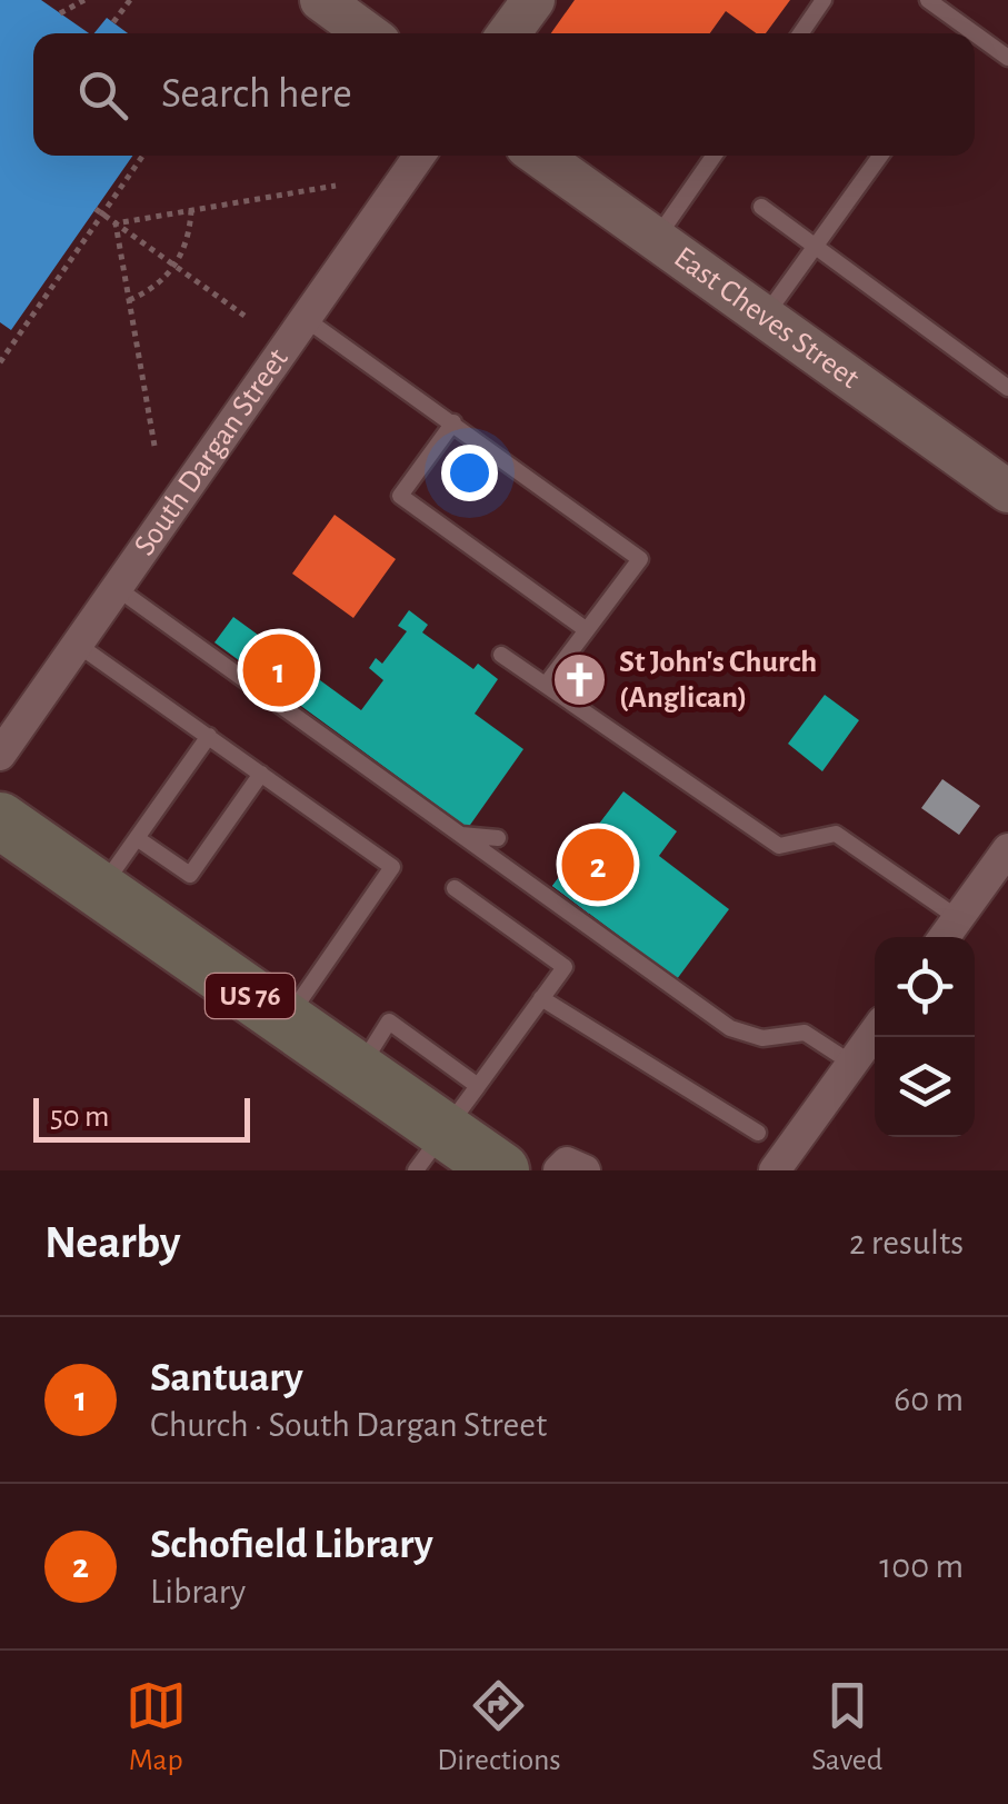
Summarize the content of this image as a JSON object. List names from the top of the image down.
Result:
{
  "streets": {
    "highway": ["US 76"],
    "main road": ["East Cheves Street"],
    "street": ["South Dargan Street"]
  },
  "places": {
    "church": ["St John's Church (Anglican)"]
  },
  "scale_bar": "50 m",
  "page": {
    "search": "Search here",
    "pins": ["1", "2"],
    "scale": "50 m",
    "heading": ["Nearby", "2 results"],
    "list": [
      {
        "mark": "1",
        "name": "Santuary",
        "note": "Church · South Dargan Street",
        "value": "60 m"
      },
      {
        "mark": "2",
        "name": "Schofield Library",
        "note": "Library",
        "value": "100 m"
      }
    ],
    "nav": ["Map", "Directions", "Saved"]
  }
}
